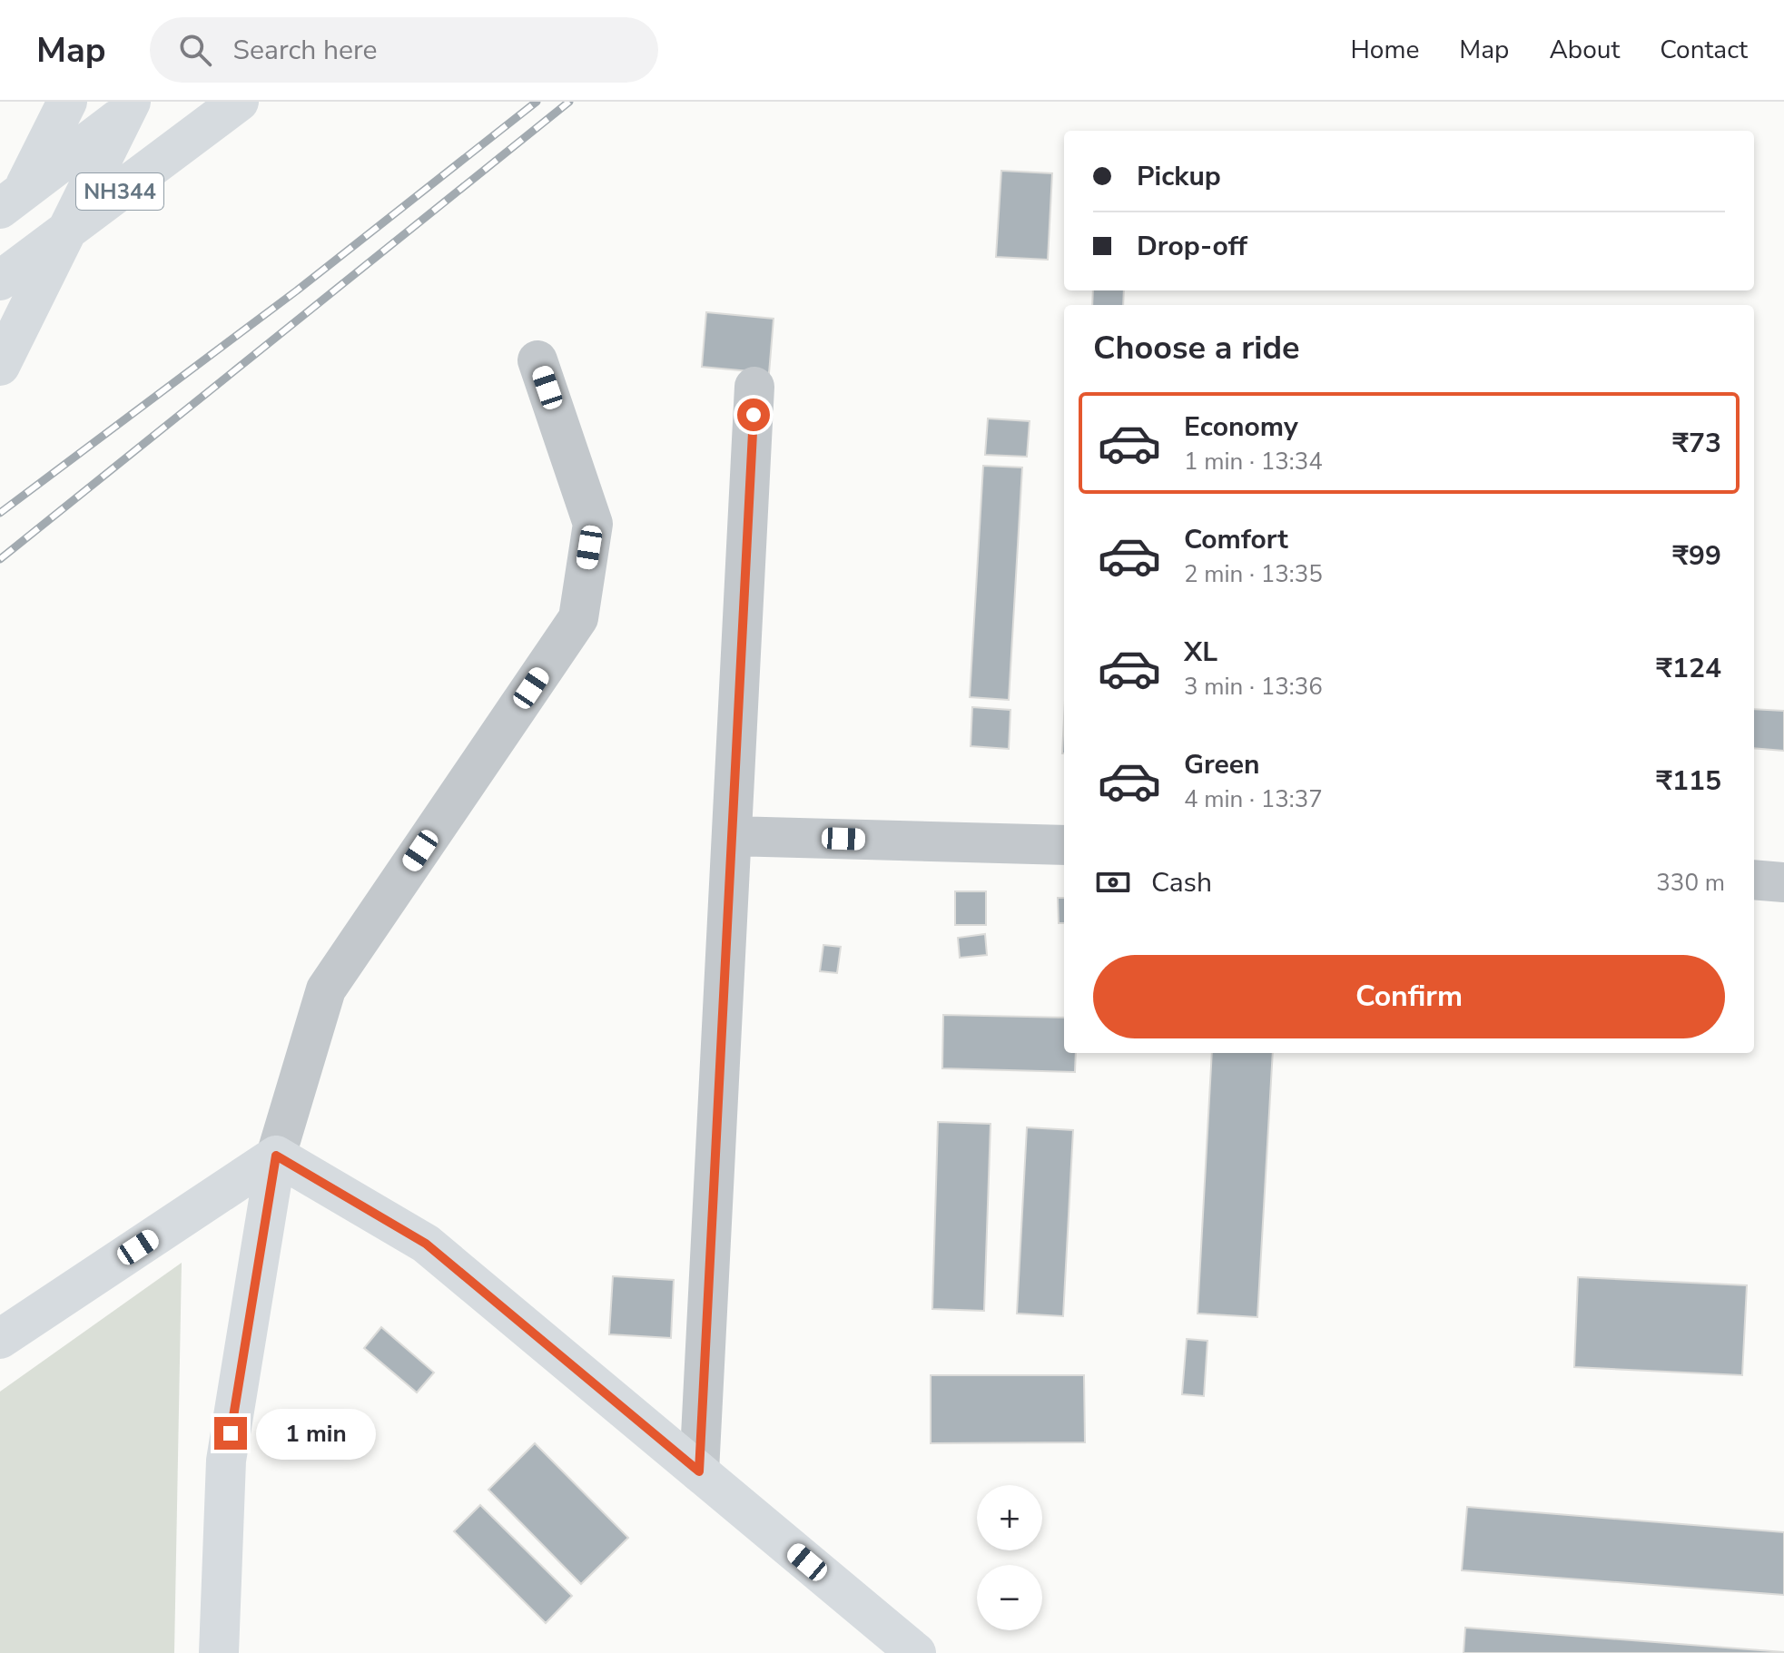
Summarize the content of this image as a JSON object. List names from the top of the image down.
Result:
{
  "streets": {
    "main road": ["NH344"]
  },
  "page": {
    "header": "Map",
    "search": "Search here",
    "nav": [
      "Home",
      "Map",
      "About",
      "Contact"
    ],
    "banner": ["Pickup", "Drop-off"],
    "heading": "Choose a ride",
    "list": [
      {
        "name": "Economy",
        "note": "1 min · 13:34",
        "value": "₹73"
      },
      {
        "name": "Comfort",
        "note": "2 min · 13:35",
        "value": "₹99"
      },
      {
        "name": "XL",
        "note": "3 min · 13:36",
        "value": "₹124"
      },
      {
        "name": "Green",
        "note": "4 min · 13:37",
        "value": "₹115"
      }
    ],
    "pay": ["Cash", "330 m"],
    "buttons": "Confirm",
    "bubble": "1 min",
    "map_buttons": ["+", "−"]
  }
}
